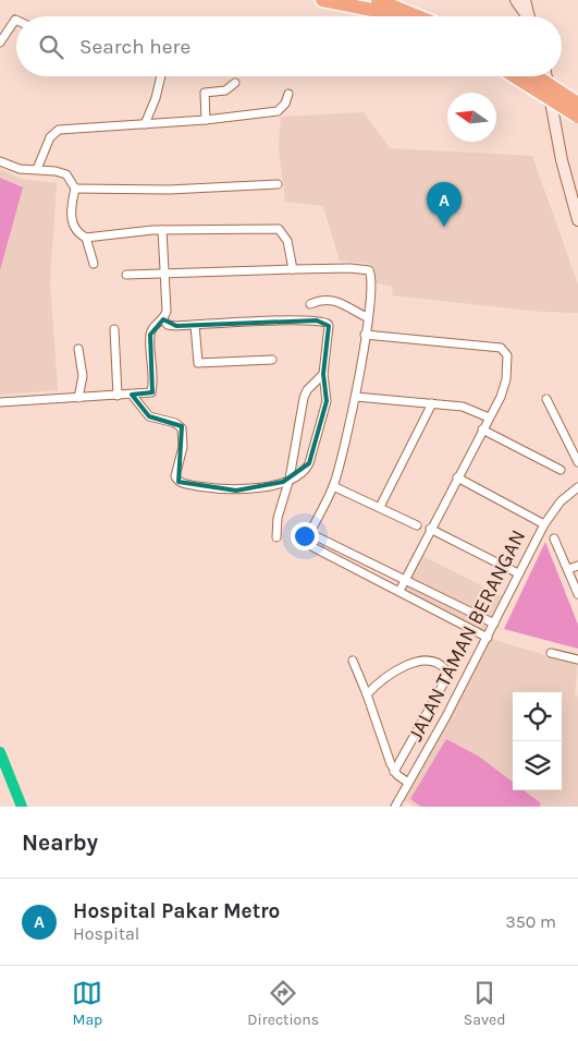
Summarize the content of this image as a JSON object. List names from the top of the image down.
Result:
{
  "streets": {
    "street": ["JALAN TAMAN BERANGAN"]
  },
  "north": "left",
  "page": {
    "search": "Search here",
    "pins": "A",
    "heading": "Nearby",
    "list": [
      {
        "mark": "A",
        "name": "Hospital Pakar Metro",
        "note": "Hospital",
        "value": "350 m"
      }
    ],
    "nav": ["Map", "Directions", "Saved"]
  }
}
